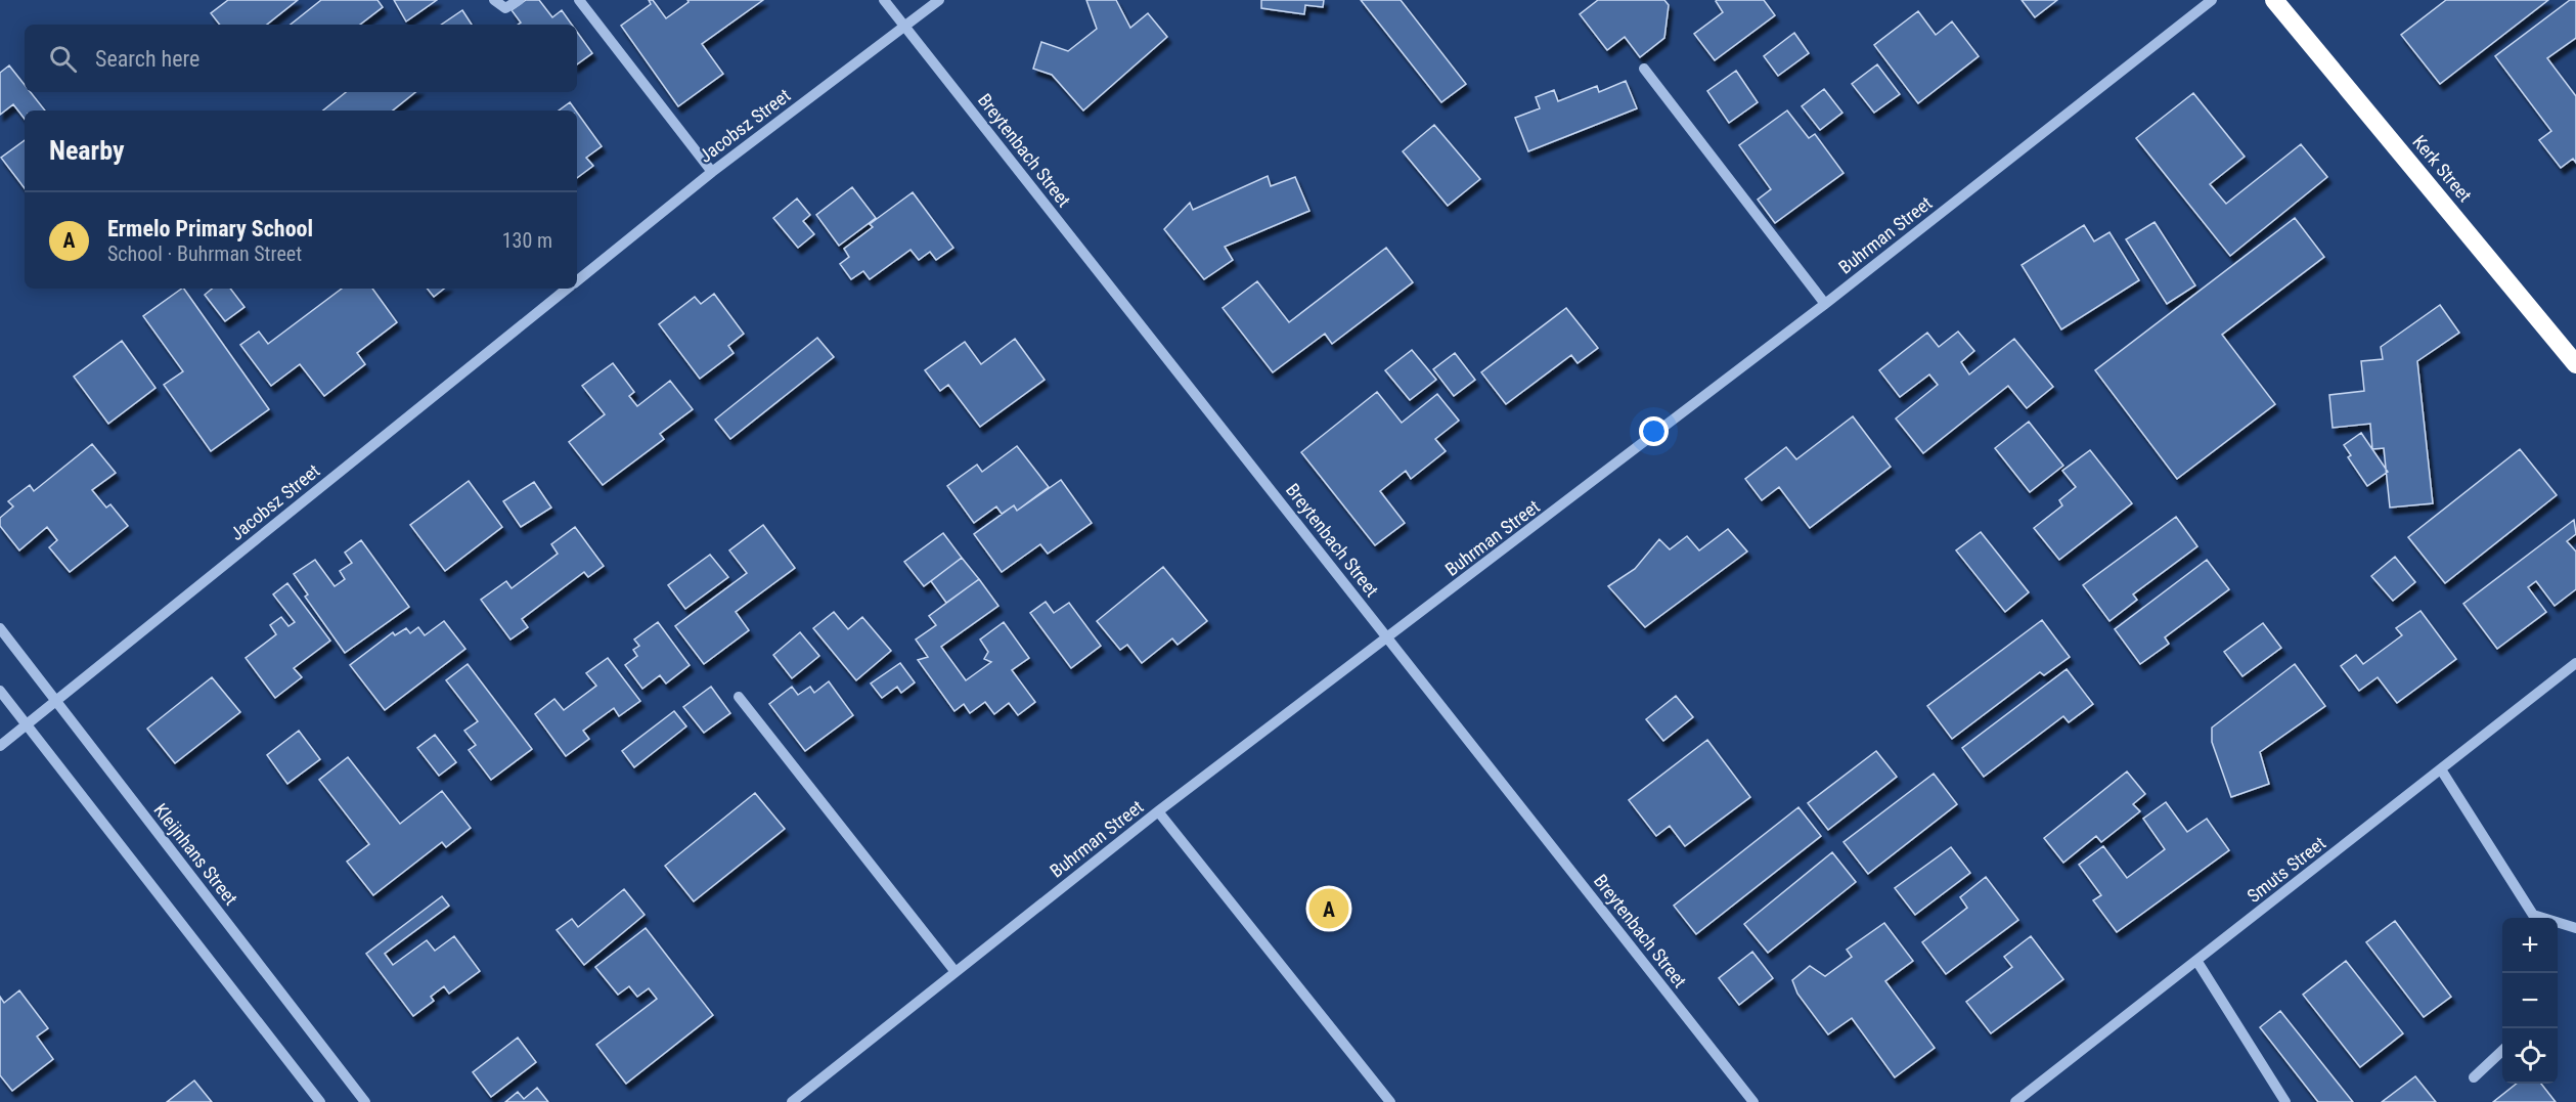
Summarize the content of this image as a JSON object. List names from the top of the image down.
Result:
{
  "streets": {
    "highway": ["Kerk Street"],
    "street": [
      "Jacobsz Street",
      "Breytenbach Street",
      "Buhrman Street",
      "Kleijnhans Street",
      "Smuts Street"
    ]
  },
  "crossings": [
    ["Jacobsz Street", "Breytenbach Street"],
    ["Jacobsz Street", "Kleijnhans Street"],
    ["Breytenbach Street", "Buhrman Street"]
  ],
  "page": {
    "search": "Search here",
    "heading": "Nearby",
    "list": [
      {
        "mark": "A",
        "name": "Ermelo Primary School",
        "note": "School · Buhrman Street",
        "value": "130 m"
      }
    ],
    "pins": "A",
    "map_buttons": ["+", "−"]
  }
}
